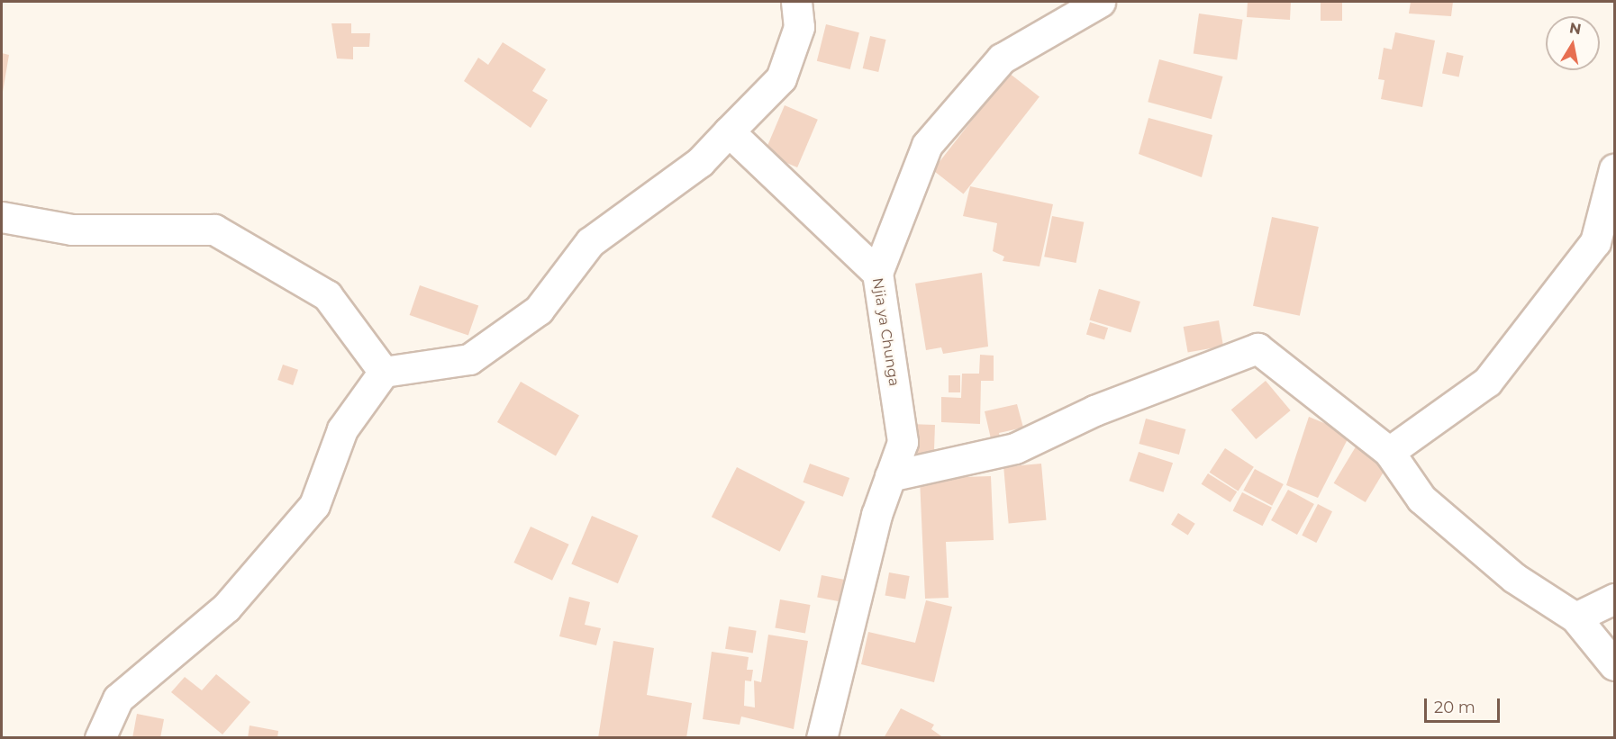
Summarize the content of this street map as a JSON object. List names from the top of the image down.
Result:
{
  "streets": {
    "street": ["Njia ya Chunga"]
  },
  "scale_bar": "20 m",
  "north": "top"
}
